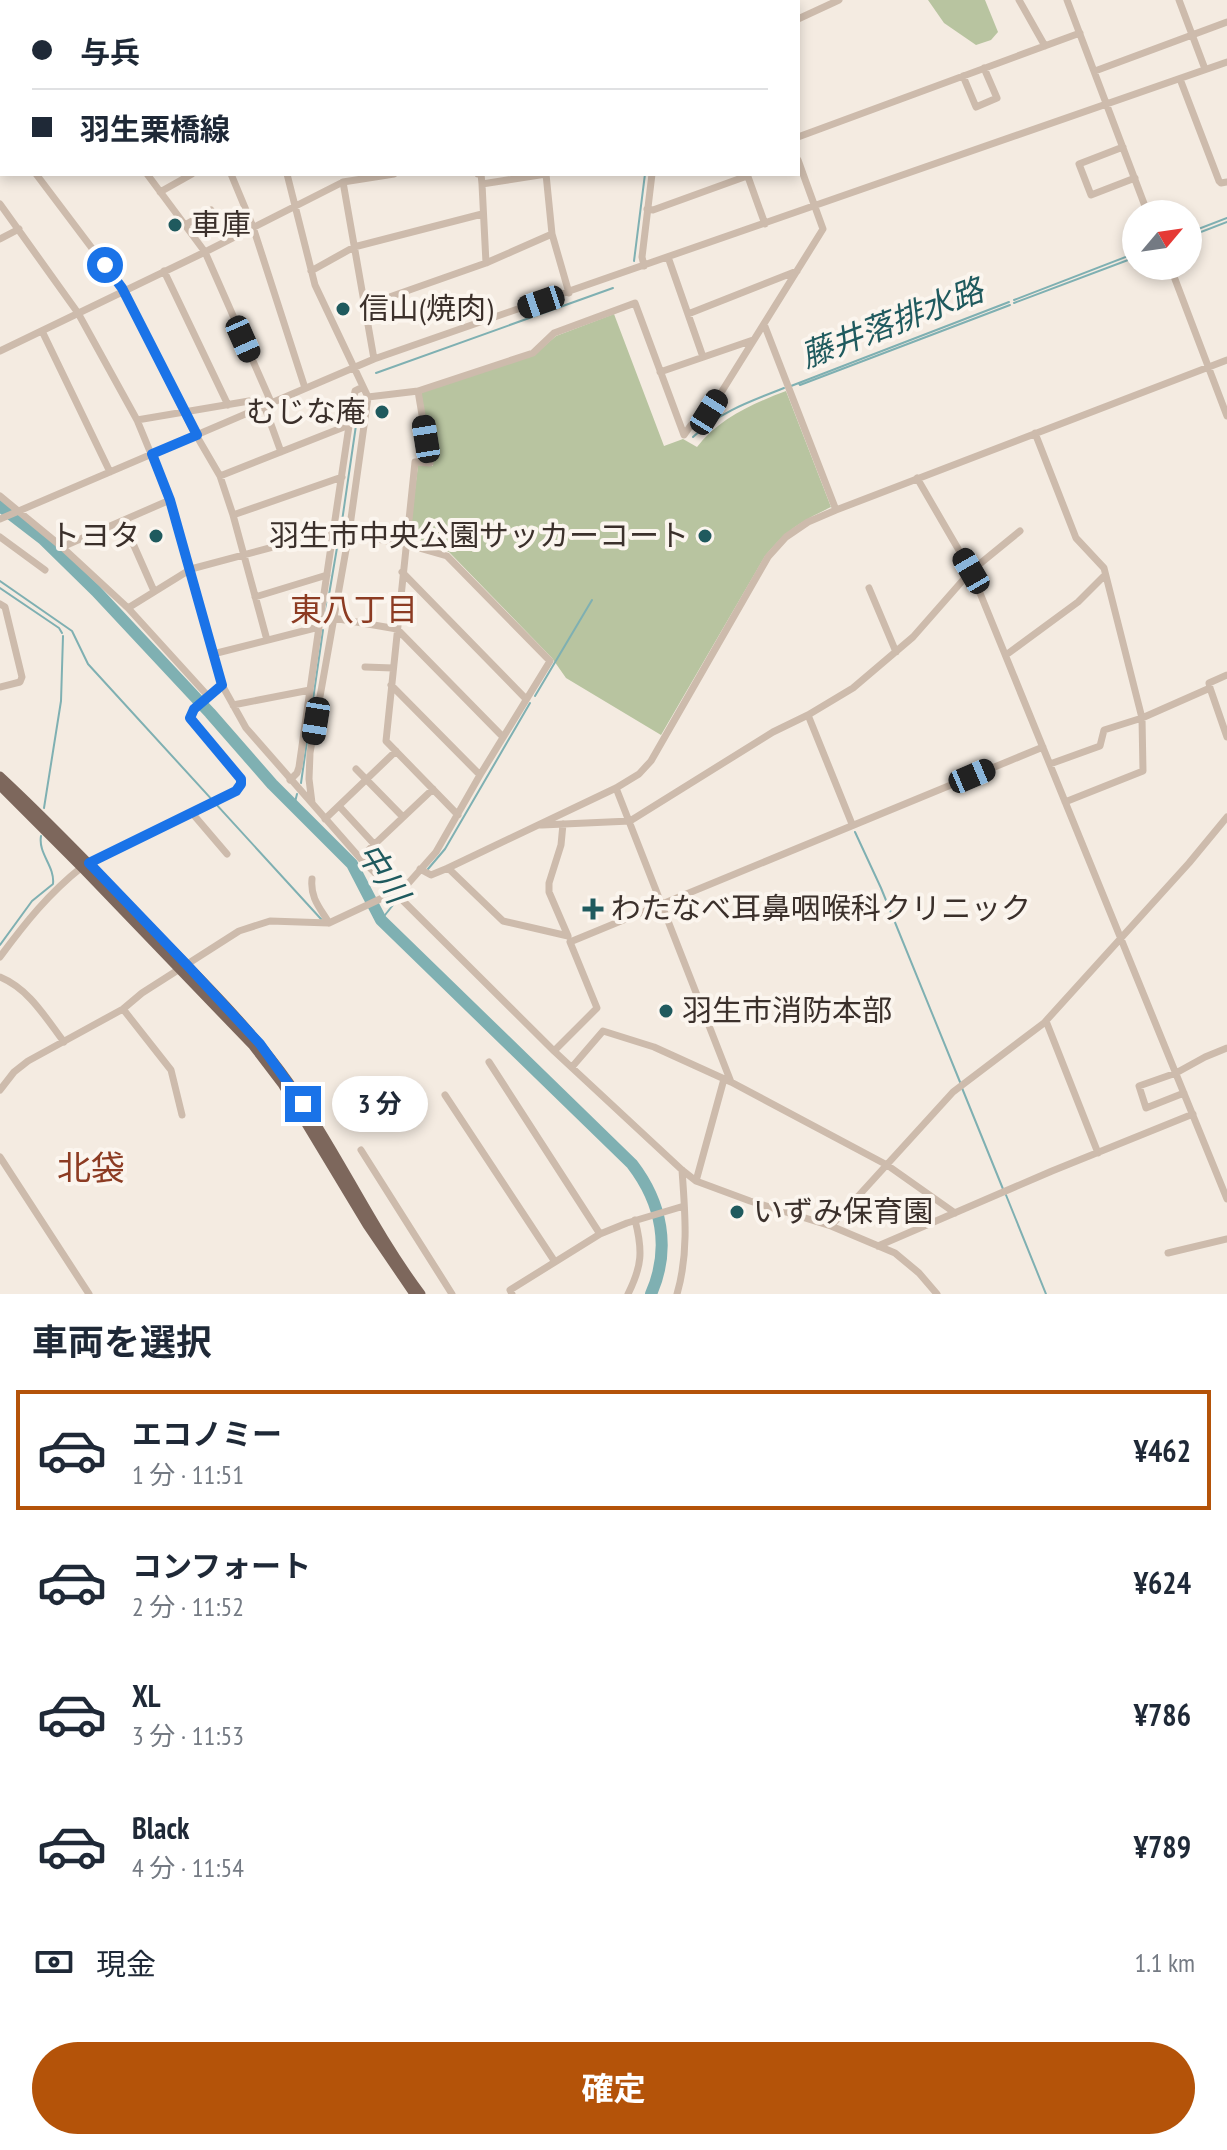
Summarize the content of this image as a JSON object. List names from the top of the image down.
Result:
{
  "districts": ["東八丁目", "北袋"],
  "water": ["藤井落排水路", "中川"],
  "places": {
    "other": [
      "車庫",
      "信山(焼肉)",
      "むじな庵",
      "トヨタ",
      "羽生市中央公園サッカーコート",
      "羽生市消防本部",
      "いずみ保育園"
    ],
    "health": ["わたなべ耳鼻咽喉科クリニック"]
  },
  "north": "top right",
  "page": {
    "banner": ["与兵", "羽生栗橋線"],
    "bubble": "3 分",
    "heading": "車両を選択",
    "list": [
      {
        "name": "エコノミー",
        "note": "1 分 · 11:51",
        "value": "¥462"
      },
      {
        "name": "コンフォート",
        "note": "2 分 · 11:52",
        "value": "¥624"
      },
      {
        "name": "XL",
        "note": "3 分 · 11:53",
        "value": "¥786"
      },
      {
        "name": "Black",
        "note": "4 分 · 11:54",
        "value": "¥789"
      }
    ],
    "pay": ["現金", "1.1 km"],
    "buttons": "確定"
  }
}
